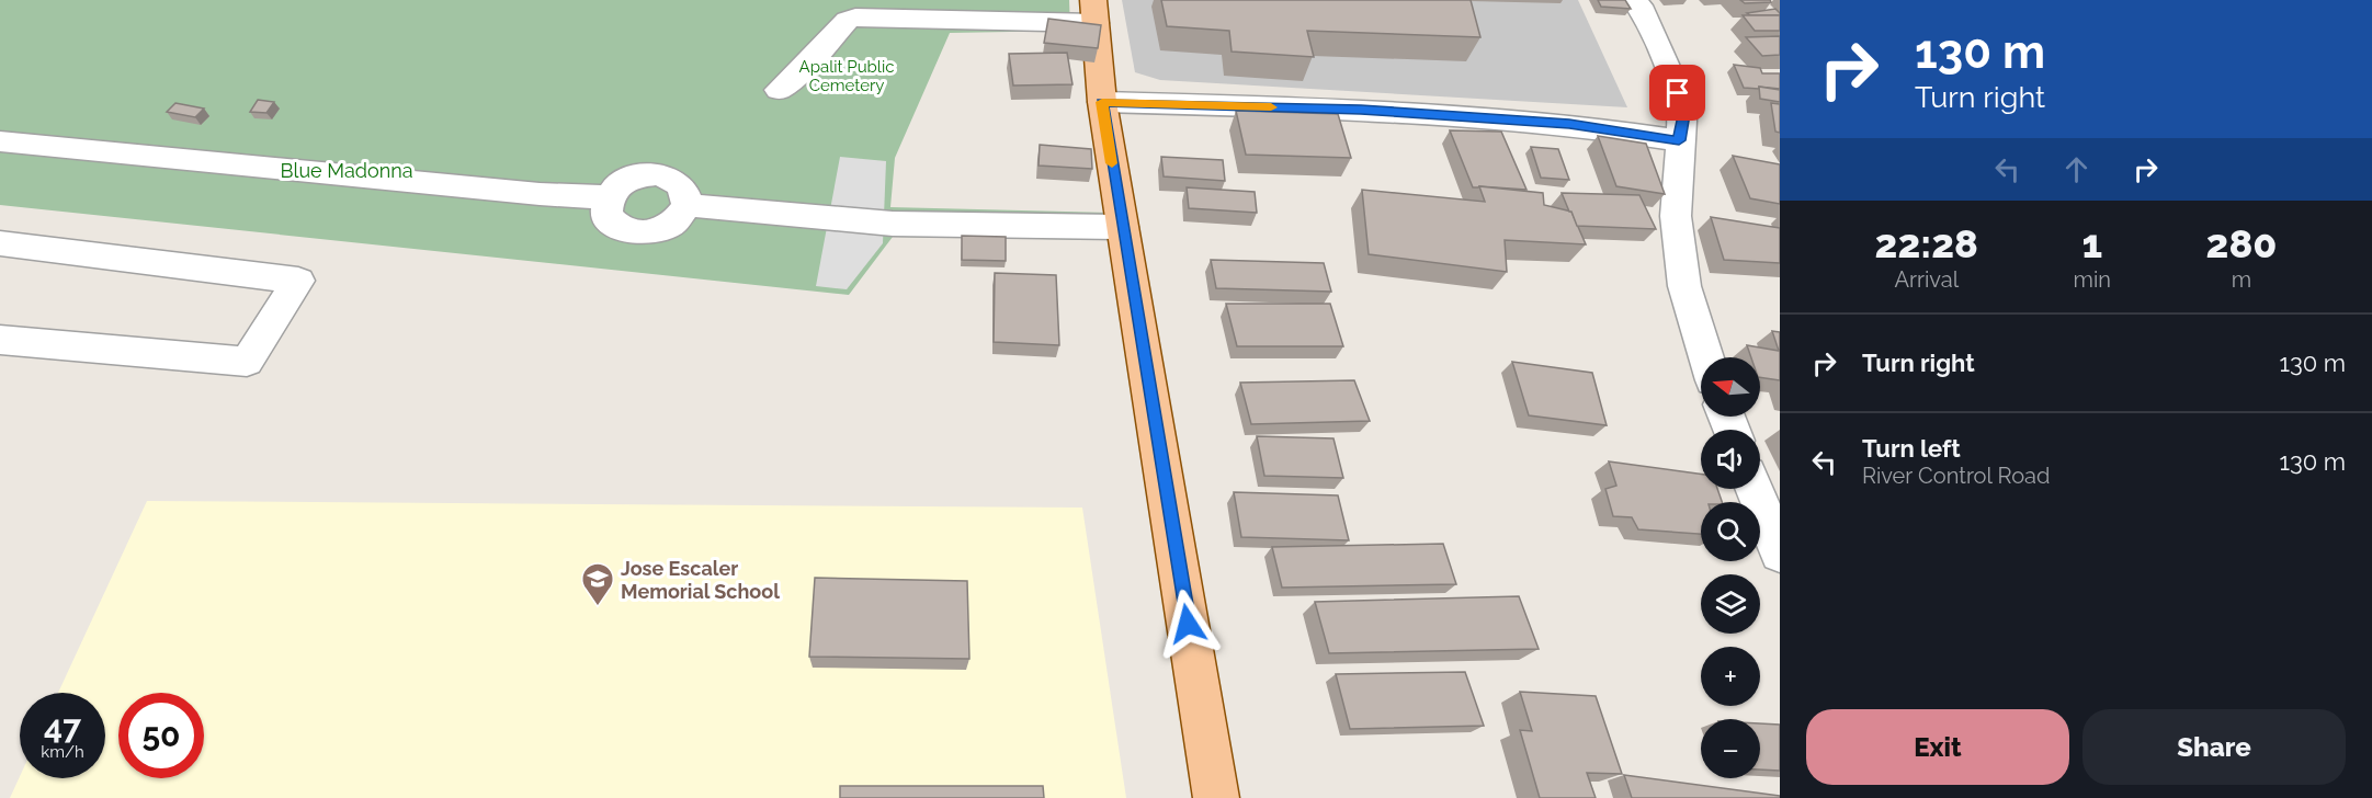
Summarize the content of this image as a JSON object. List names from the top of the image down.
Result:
{
  "parks": ["Apalit Public Cemetery", "Blue Madonna"],
  "places": {
    "school or university": ["Jose Escaler Memorial School"]
  },
  "north": "left",
  "page": {
    "turn": ["130 m", "Turn right"],
    "eta": [
      "22:28",
      "Arrival",
      "1",
      "min",
      "280",
      "m"
    ],
    "list": [
      {
        "name": "Turn right",
        "value": "130 m"
      },
      {
        "name": "Turn left",
        "note": "River Control Road",
        "value": "130 m"
      }
    ],
    "map_buttons": ["+", "−"],
    "speed": "47 km/h",
    "limit": "50",
    "buttons": ["Exit", "Share"]
  }
}
